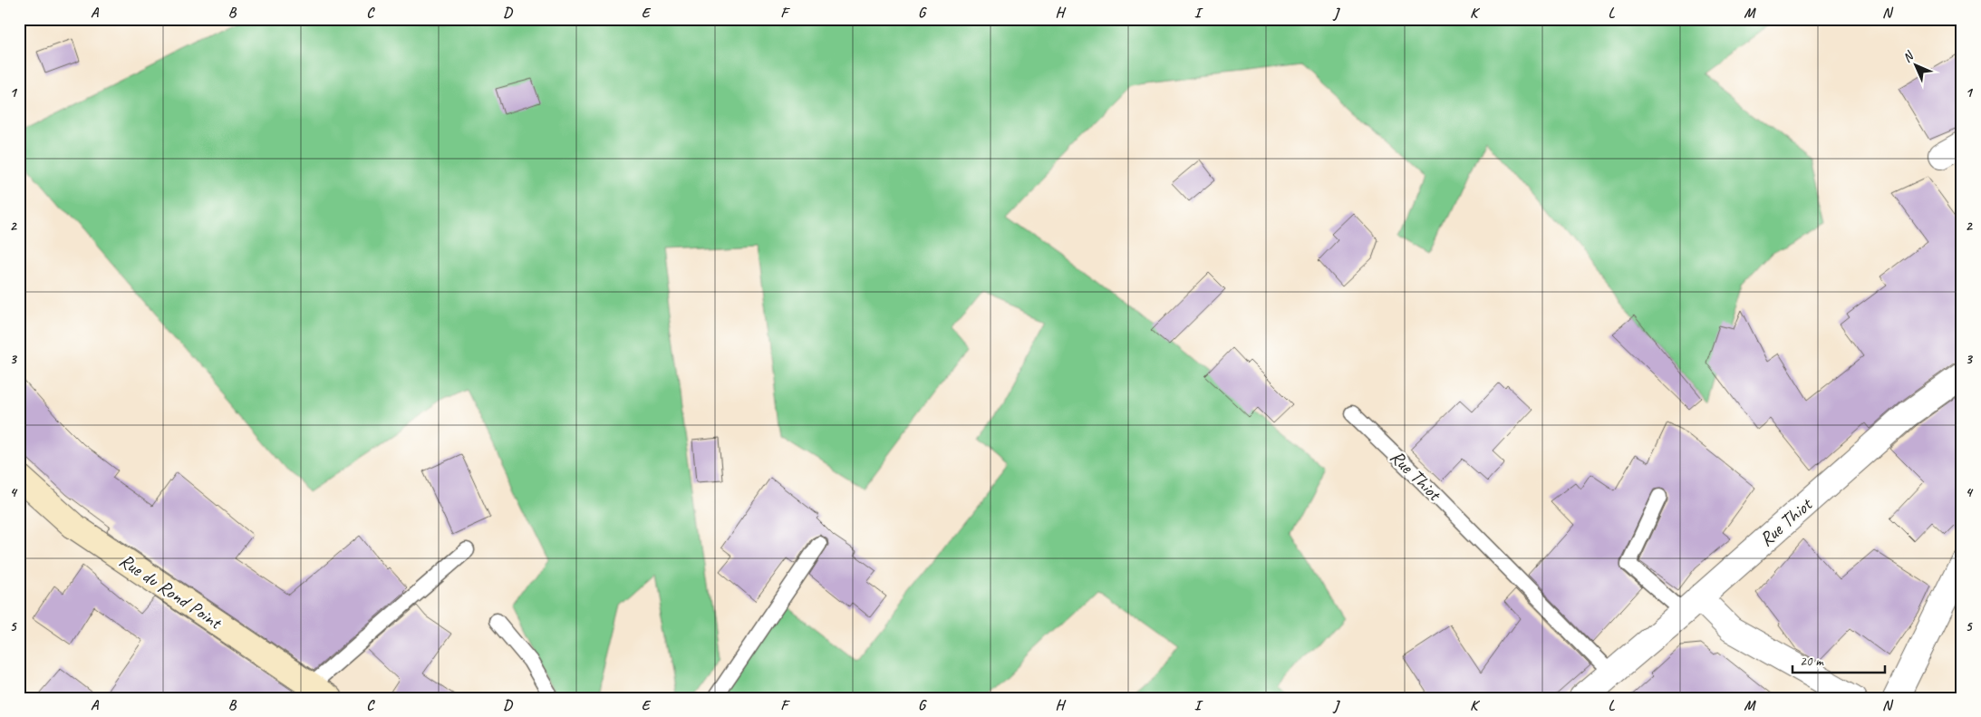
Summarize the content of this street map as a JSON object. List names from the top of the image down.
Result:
{
  "streets": {
    "street": ["Rue Thiot", "Rue du Rond Point"]
  },
  "scale_bar": "20 m",
  "north": "top left",
  "grid": {
    "columns": [
      "A",
      "B",
      "C",
      "D",
      "E",
      "F",
      "G",
      "H",
      "I",
      "J",
      "K",
      "L",
      "M",
      "N"
    ],
    "rows": [
      "1",
      "2",
      "3",
      "4",
      "5"
    ]
  }
}
